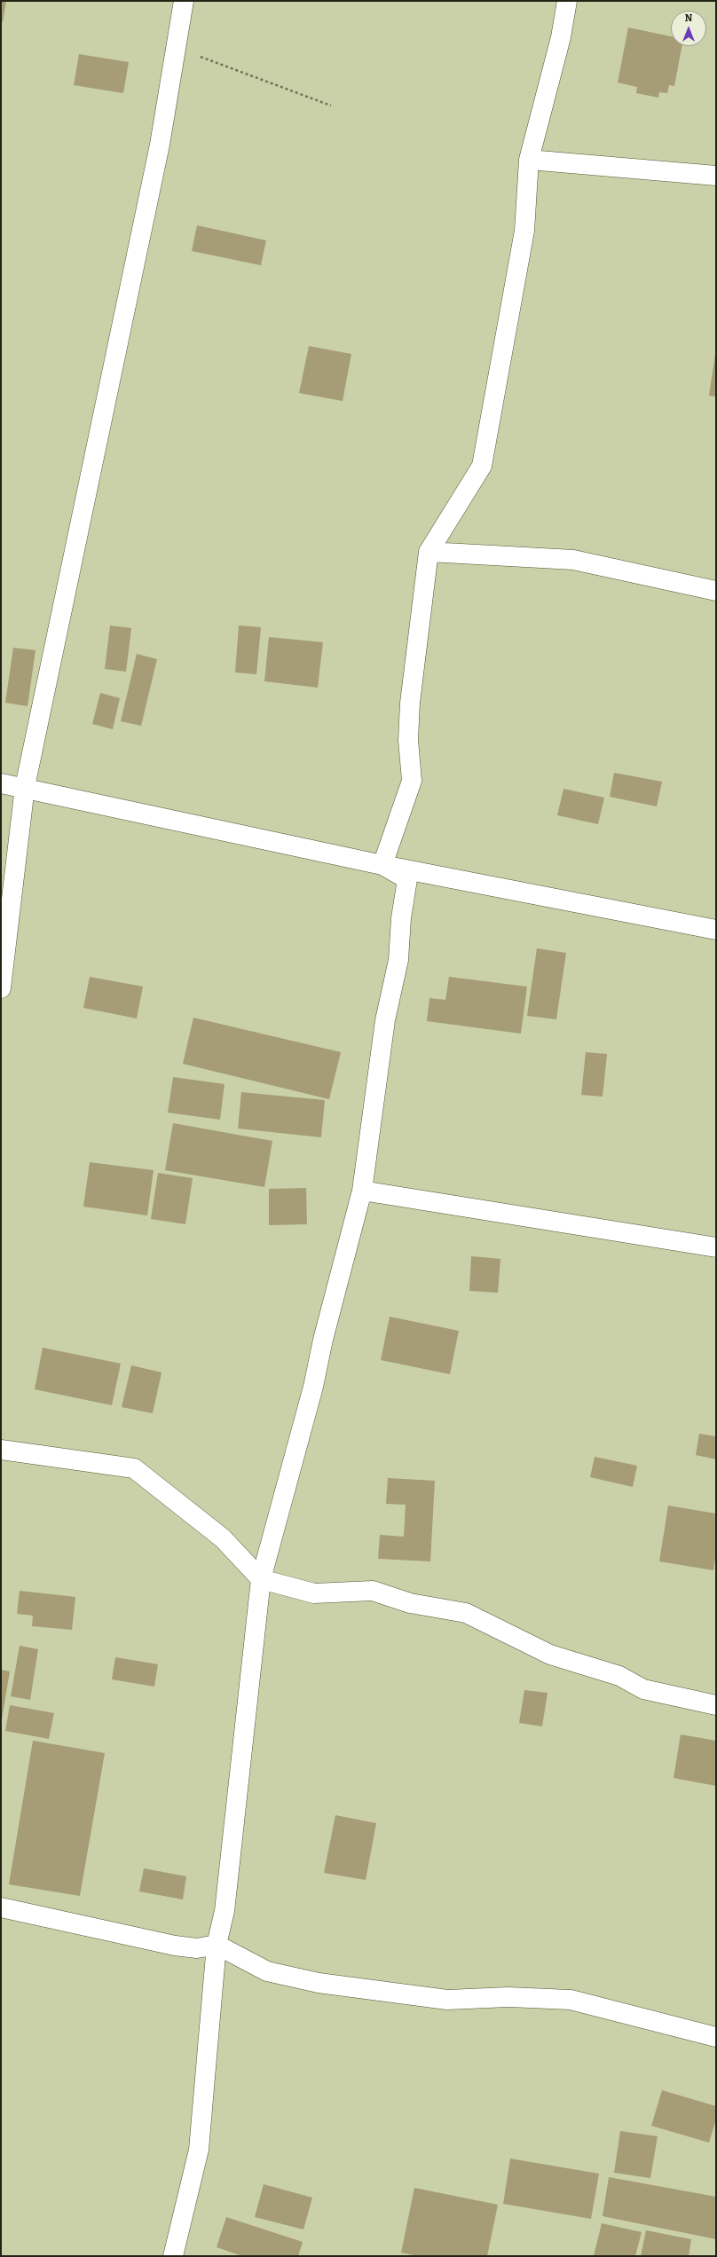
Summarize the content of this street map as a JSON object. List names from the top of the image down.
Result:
{
  "north": "top"
}
